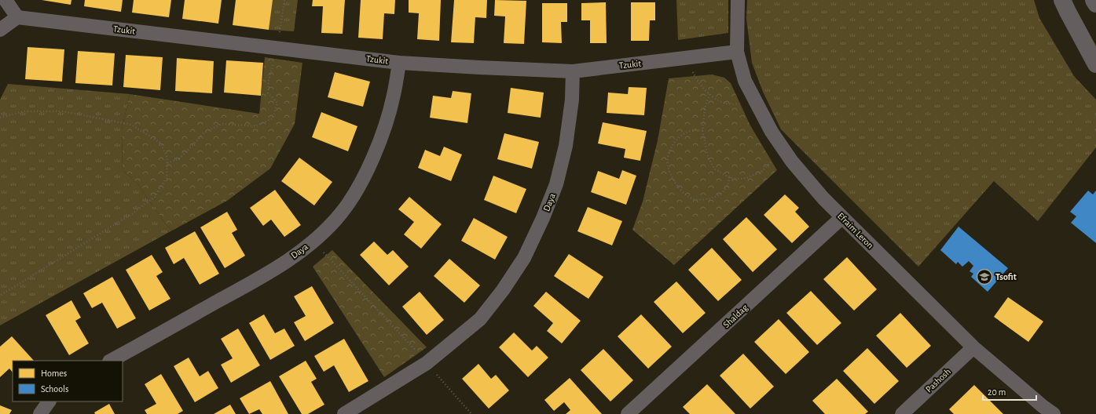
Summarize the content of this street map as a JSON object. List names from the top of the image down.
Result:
{
  "streets": {
    "street": [
      "Tzukit",
      "Daya",
      "Efraim Leron",
      "Shaldag",
      "Pashosh"
    ]
  },
  "crossings": [
    ["Tzukit", "Daya"],
    ["Tzukit", "Efraim Leron"],
    ["Efraim Leron", "Shaldag"],
    ["Efraim Leron", "Pashosh"]
  ],
  "places": {
    "school or university": ["Tsofit"]
  },
  "legend": ["Homes", "Schools"],
  "scale_bar": "20 m"
}
